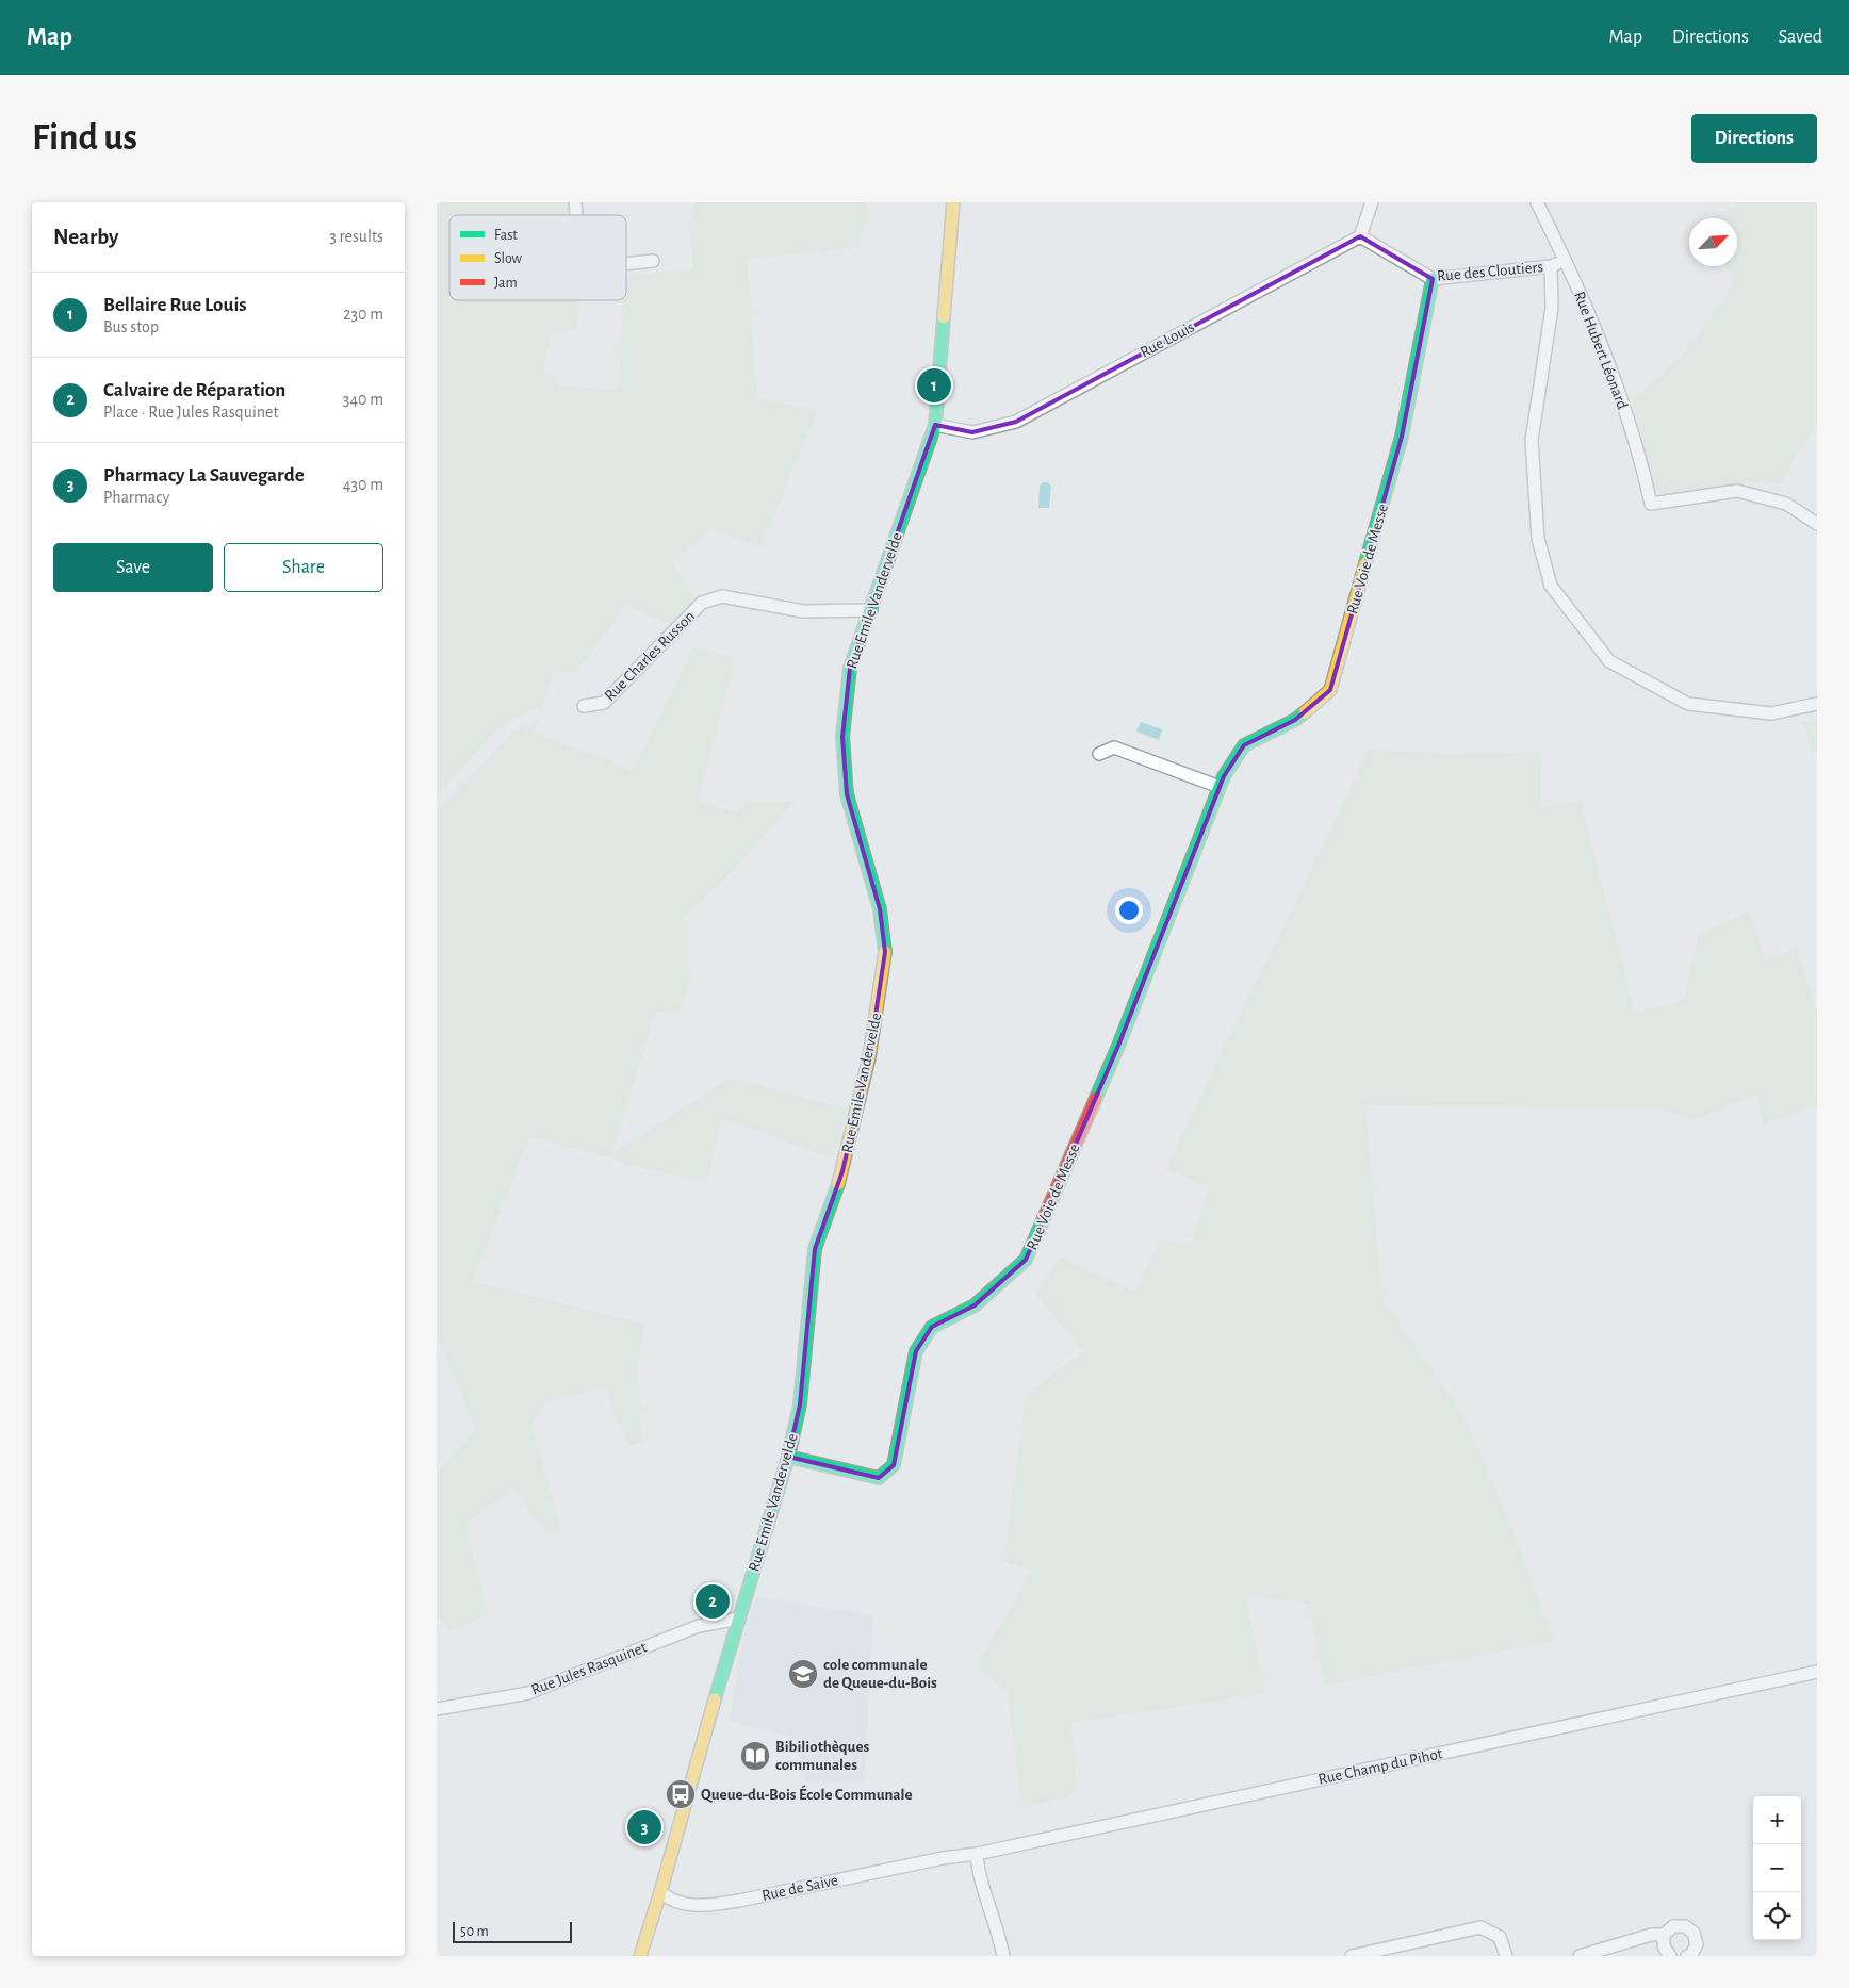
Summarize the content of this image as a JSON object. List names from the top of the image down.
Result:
{
  "streets": {
    "street": [
      "Rue des Cloutiers",
      "Rue Louis",
      "Rue Hubert Léonard",
      "Rue Voie de Messe",
      "Rue Emile Vandervelde",
      "Rue Charles Russon",
      "Rue Jules Rasquinet",
      "Rue Champ du Pihot",
      "Rue de Saive"
    ]
  },
  "crossings": [
    ["Rue des Cloutiers", "Rue Louis"],
    ["Rue des Cloutiers", "Rue Hubert Léonard"],
    ["Rue des Cloutiers", "Rue Voie de Messe"],
    ["Rue Louis", "Rue Emile Vandervelde"],
    ["Rue Voie de Messe", "Rue Emile Vandervelde"],
    ["Rue Emile Vandervelde", "Rue Charles Russon"],
    ["Rue Emile Vandervelde", "Rue Jules Rasquinet"],
    ["Rue Emile Vandervelde", "Rue de Saive"],
    ["Rue Champ du Pihot", "Rue de Saive"]
  ],
  "places": {
    "school or university": ["cole communale de Queue-du-Bois"],
    "library": ["Bibiliothèques communales"],
    "bus stop": ["Queue-du-Bois École Communale"]
  },
  "legend": ["Fast", "Slow", "Jam"],
  "scale_bar": "50 m",
  "north": "top right",
  "page": {
    "header": "Map",
    "nav": ["Map", "Directions", "Saved"],
    "buttons": [
      "Directions",
      ["Save", "Share"]
    ],
    "title": "Find us",
    "heading": ["Nearby", "3 results"],
    "list": [
      {
        "mark": "1",
        "name": "Bellaire Rue Louis",
        "note": "Bus stop",
        "value": "230 m"
      },
      {
        "mark": "2",
        "name": "Calvaire de Réparation",
        "note": "Place · Rue Jules Rasquinet",
        "value": "340 m"
      },
      {
        "mark": "3",
        "name": "Pharmacy La Sauvegarde",
        "note": "Pharmacy",
        "value": "430 m"
      }
    ],
    "pins": ["1", "2", "3"],
    "map_buttons": ["+", "−"],
    "scale": "50 m"
  }
}
